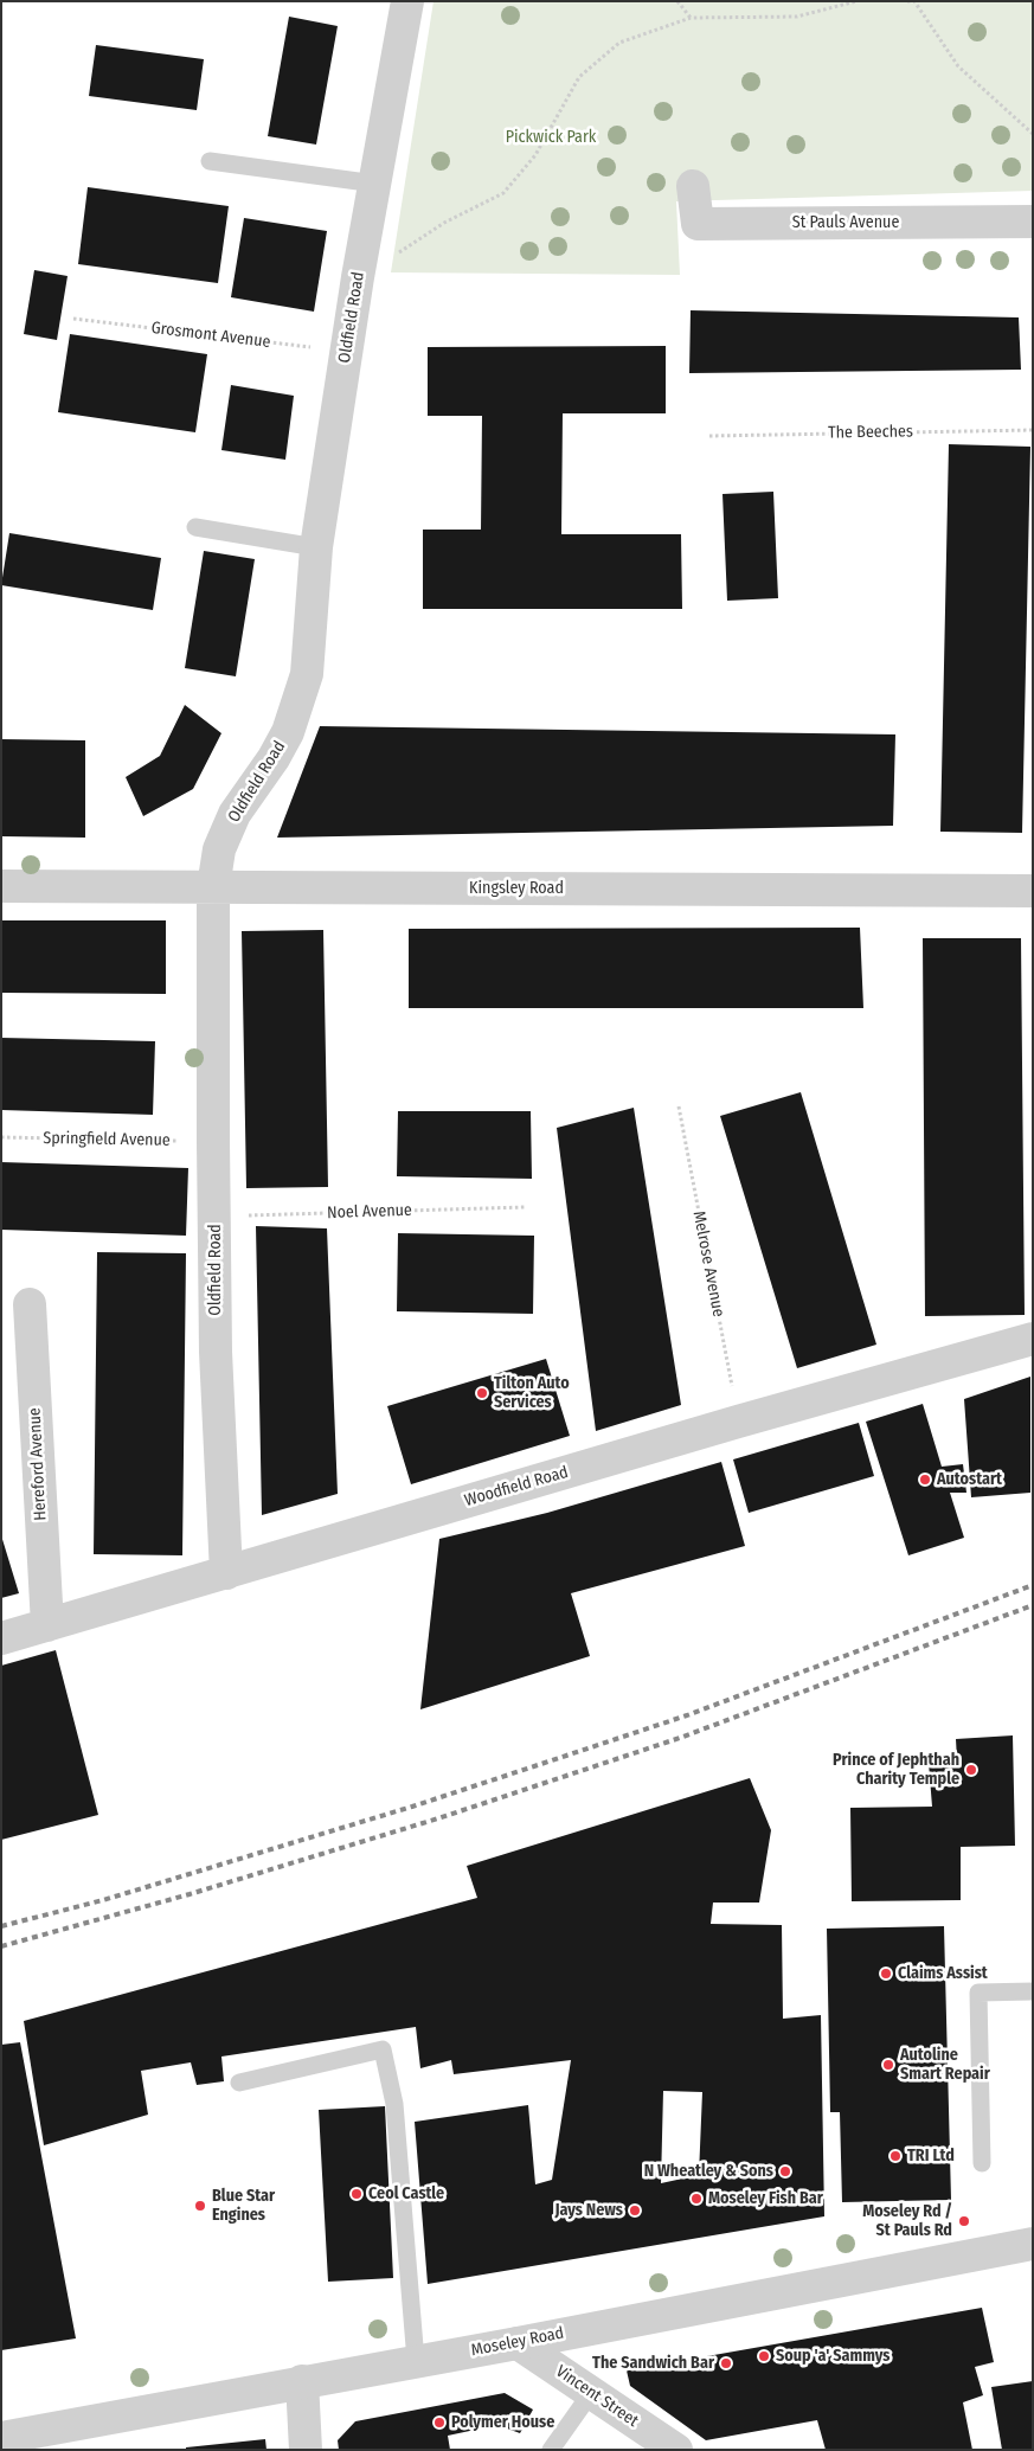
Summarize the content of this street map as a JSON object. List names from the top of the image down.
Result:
{
  "streets": {
    "street": [
      "St Pauls Avenue",
      "Oldfield Road",
      "Kingsley Road",
      "Hereford Avenue",
      "Woodfield Road",
      "Moseley Road",
      "Vincent Street"
    ],
    "path": [
      "Grosmont Avenue",
      "The Beeches",
      "Springfield Avenue",
      "Noel Avenue",
      "Melrose Avenue"
    ]
  },
  "crossings": [
    ["Oldfield Road", "Grosmont Avenue"],
    ["Oldfield Road", "Kingsley Road"],
    ["Oldfield Road", "Springfield Avenue"],
    ["Oldfield Road", "Noel Avenue"],
    ["Oldfield Road", "Woodfield Road"],
    ["Melrose Avenue", "Woodfield Road"],
    ["Hereford Avenue", "Woodfield Road"],
    ["Moseley Road", "Vincent Street"]
  ],
  "parks": ["Pickwick Park"],
  "places": [
    "Tilton Auto Services",
    "Autostart",
    "Prince of Jephthah Charity Temple",
    "Claims Assist",
    "Autoline Smart Repair",
    "TRI Ltd",
    "N Wheatley & Sons",
    "Ceol Castle",
    "Moseley Fish Bar",
    "Blue Star Engines",
    "Jays News",
    "Moseley Rd / St Pauls Rd",
    "Soup 'a' Sammys",
    "The Sandwich Bar",
    "Polymer House"
  ]
}
